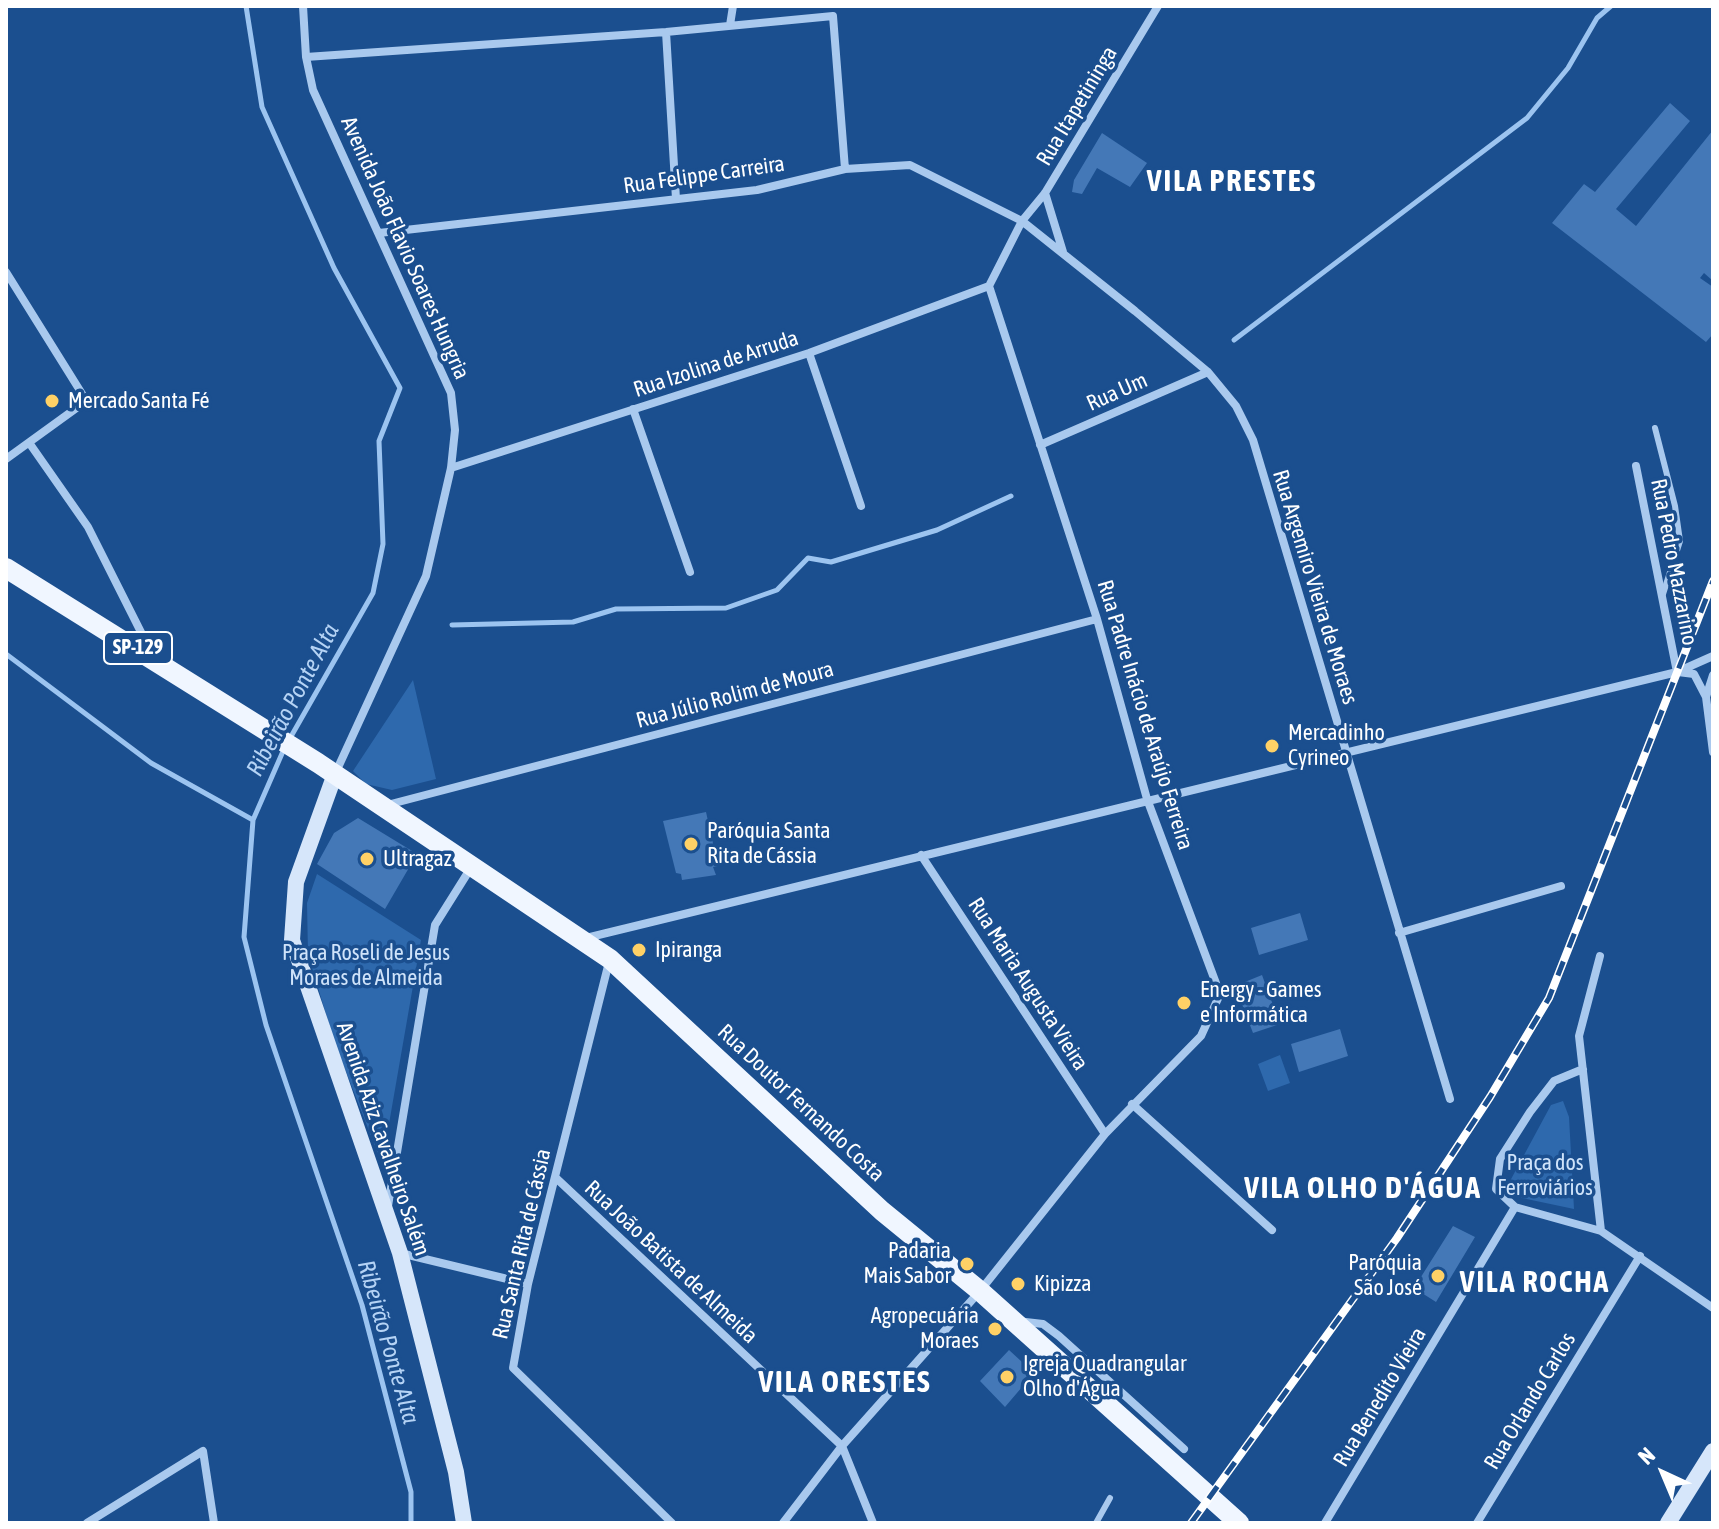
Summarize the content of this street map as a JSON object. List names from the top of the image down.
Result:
{
  "streets": {
    "main road": ["SP-129", "Rua Doutor Fernando Costa", "Avenida Aziz Cavalheiro Salém"],
    "street": [
      "Rua Itapetininga",
      "Rua Felippe Carreira",
      "Avenida João Flavio Soares Hungria",
      "Rua Izolina de Arruda",
      "Rua Um",
      "Rua Pedro Mazzarino",
      "Rua Argemiro Vieira de Moraes",
      "Rua Júlio Rolim de Moura",
      "Rua Padre Inácio de Araújo Ferreira",
      "Rua Maria Augusta Vieira",
      "Rua Santa Rita de Cássia",
      "Rua João Batista de Almeida",
      "Rua Benedito Vieira",
      "Rua Orlando Carlos"
    ]
  },
  "crossings": [
    ["Rua Itapetininga", "Rua Felippe Carreira"],
    ["Rua Itapetininga", "Rua Argemiro Vieira de Moraes"],
    ["Rua Felippe Carreira", "Avenida João Flavio Soares Hungria"],
    ["Rua Felippe Carreira", "Rua Argemiro Vieira de Moraes"],
    ["Avenida João Flavio Soares Hungria", "Rua Izolina de Arruda"],
    ["Avenida João Flavio Soares Hungria", "Rua Doutor Fernando Costa"],
    ["Avenida João Flavio Soares Hungria", "Avenida Aziz Cavalheiro Salém"],
    ["Rua Izolina de Arruda", "Rua Padre Inácio de Araújo Ferreira"],
    ["Rua Um", "Rua Argemiro Vieira de Moraes"],
    ["Rua Um", "Rua Padre Inácio de Araújo Ferreira"],
    ["SP-129", "Rua Doutor Fernando Costa"],
    ["Rua Júlio Rolim de Moura", "Rua Padre Inácio de Araújo Ferreira"],
    ["Rua Júlio Rolim de Moura", "Rua Doutor Fernando Costa"],
    ["Rua Padre Inácio de Araújo Ferreira", "Rua Maria Augusta Vieira"],
    ["Rua Padre Inácio de Araújo Ferreira", "Rua Doutor Fernando Costa"],
    ["Rua Padre Inácio de Araújo Ferreira", "Rua João Batista de Almeida"],
    ["Rua Doutor Fernando Costa", "Avenida Aziz Cavalheiro Salém"],
    ["Rua Doutor Fernando Costa", "Rua Santa Rita de Cássia"],
    ["Rua Santa Rita de Cássia", "Rua João Batista de Almeida"]
  ],
  "districts": [
    "VILA PRESTES",
    "VILA OLHO D'ÁGUA",
    "VILA ROCHA",
    "VILA ORESTES"
  ],
  "water": ["Ribeirão Ponte Alta"],
  "parks": ["Praça Roseli de Jesus Moraes de Almeida", "Praça dos Ferroviários"],
  "places": [
    "Mercado Santa Fé",
    "Mercadinho Cyrineo",
    "Paróquia Santa Rita de Cássia",
    "Ultragaz",
    "Ipiranga",
    "Energy - Games e Informática",
    "Padaria Mais Sabor",
    "Paróquia São José",
    "Kipizza",
    "Agropecuária Moraes",
    "Igreja Quadrangular Olho d'Água"
  ],
  "north": "top left"
}
